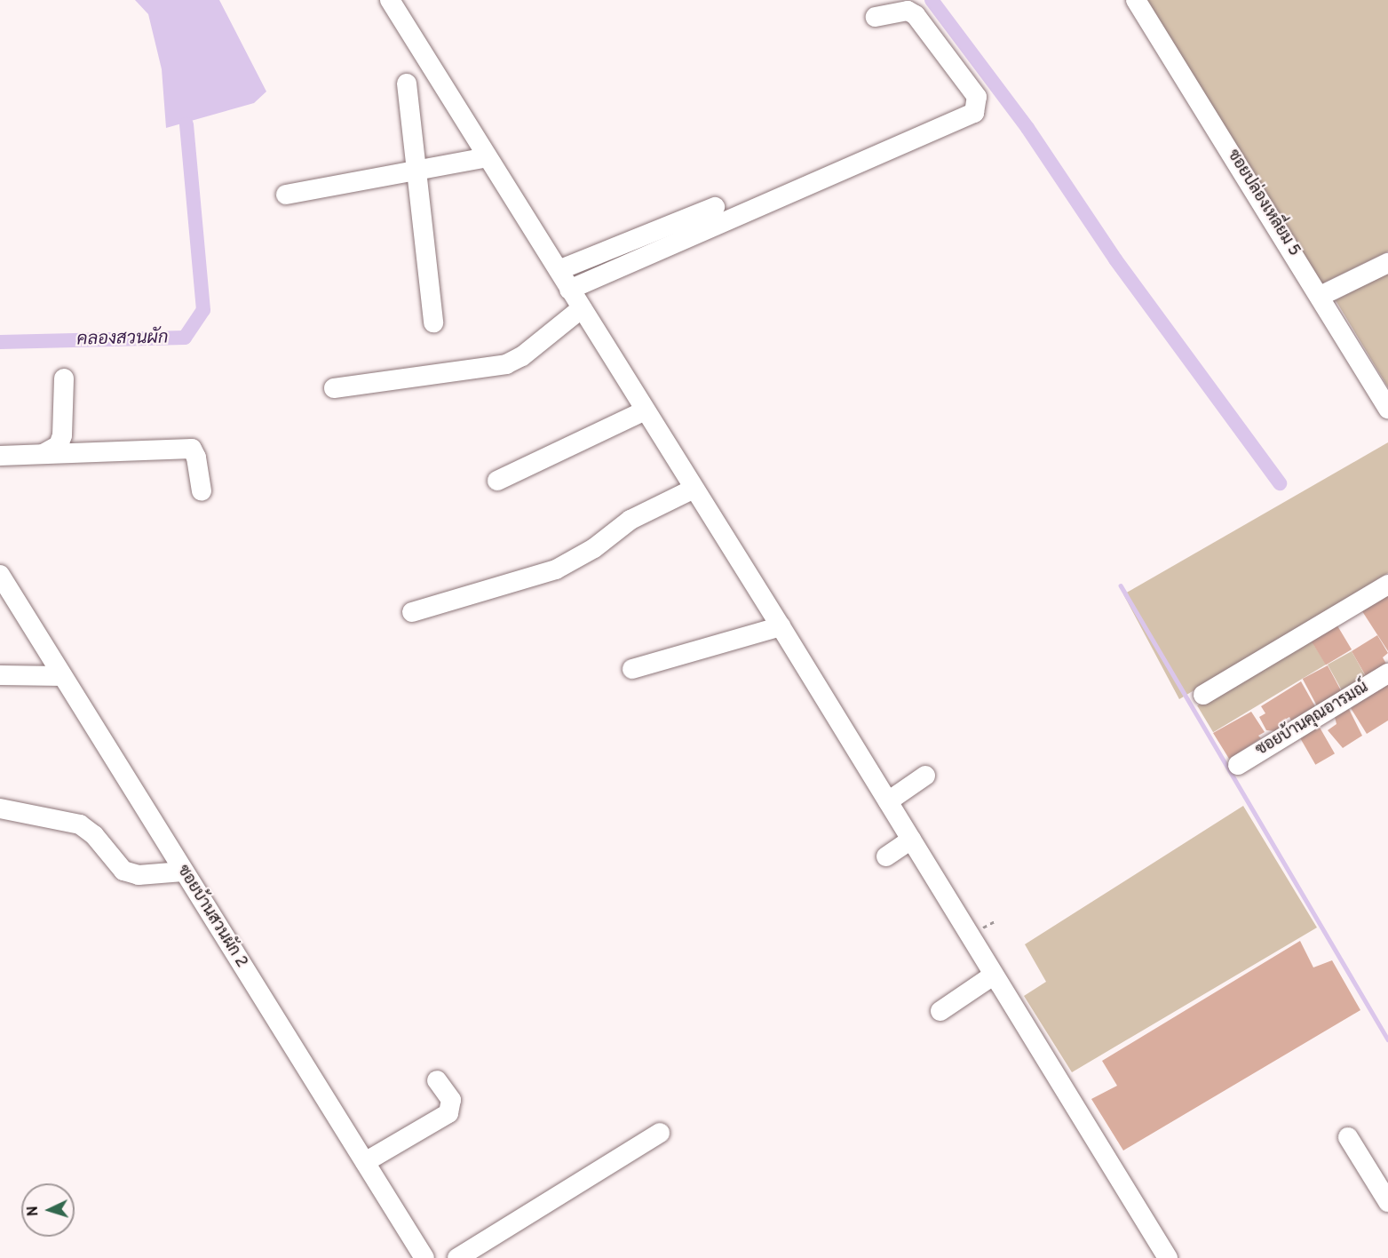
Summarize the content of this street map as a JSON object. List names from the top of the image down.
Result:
{
  "streets": {
    "street": ["ซอยปล่องเหลี่ยม 5", "ซอยบ้านคุณอารมณ์", "ซอยบ้านสวนผัก 2"]
  },
  "water": ["คลองสวนผัก"],
  "north": "left"
}
